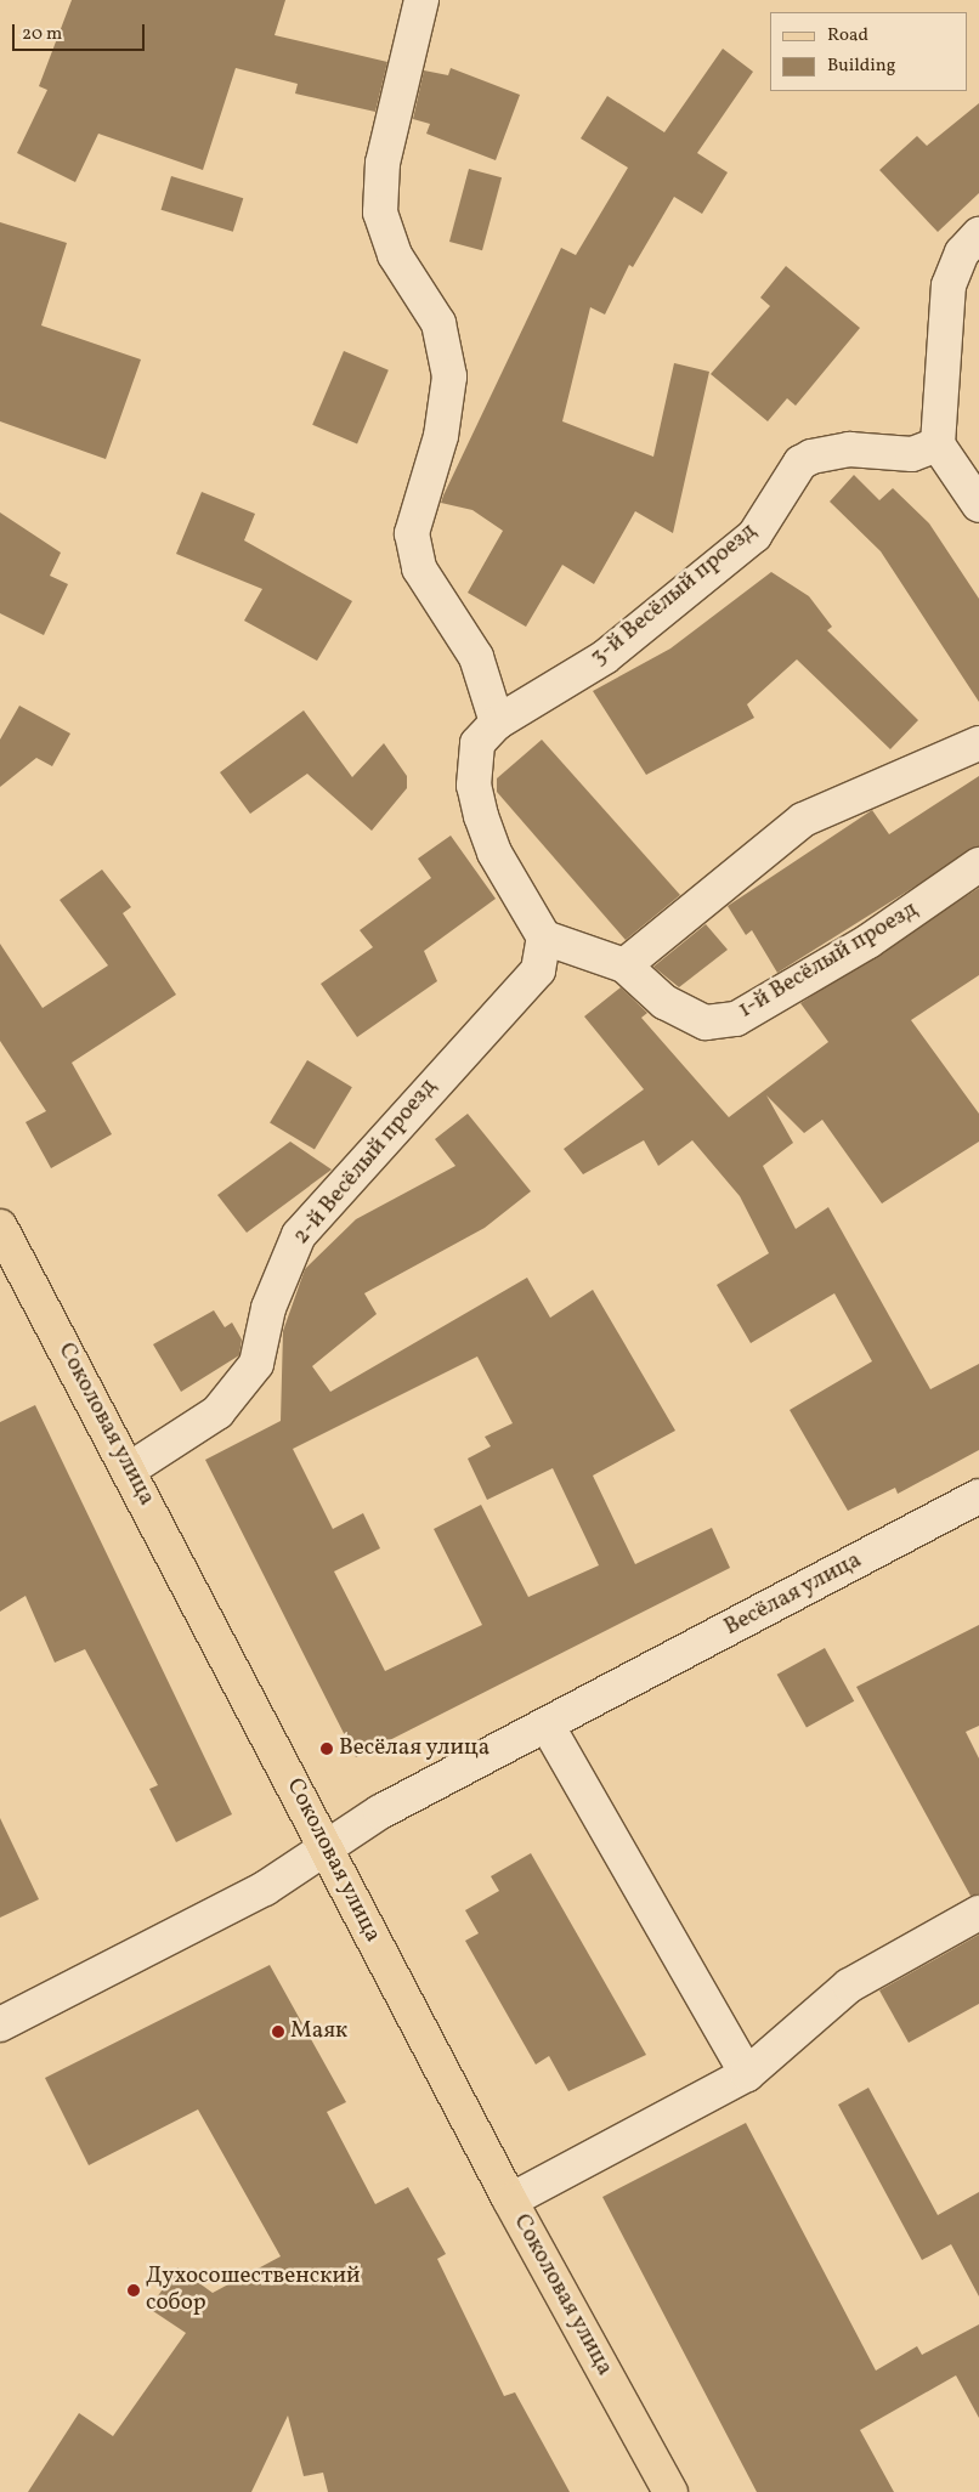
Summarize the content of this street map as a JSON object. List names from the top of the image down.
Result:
{
  "streets": {
    "main road": ["Соколовая улица"],
    "street": [
      "3-й Весёлый проезд",
      "1-й Весёлый проезд",
      "2-й Весёлый проезд",
      "Весёлая улица"
    ]
  },
  "crossings": [
    ["3-й Весёлый проезд", "1-й Весёлый проезд"],
    ["3-й Весёлый проезд", "2-й Весёлый проезд"],
    ["1-й Весёлый проезд", "2-й Весёлый проезд"],
    ["2-й Весёлый проезд", "Соколовая улица"],
    ["Соколовая улица", "Весёлая улица"]
  ],
  "places": ["Весёлая улица", "Маяк", "Духосошественский собор"],
  "legend": ["Road", "Building"],
  "scale_bar": "20 m"
}
